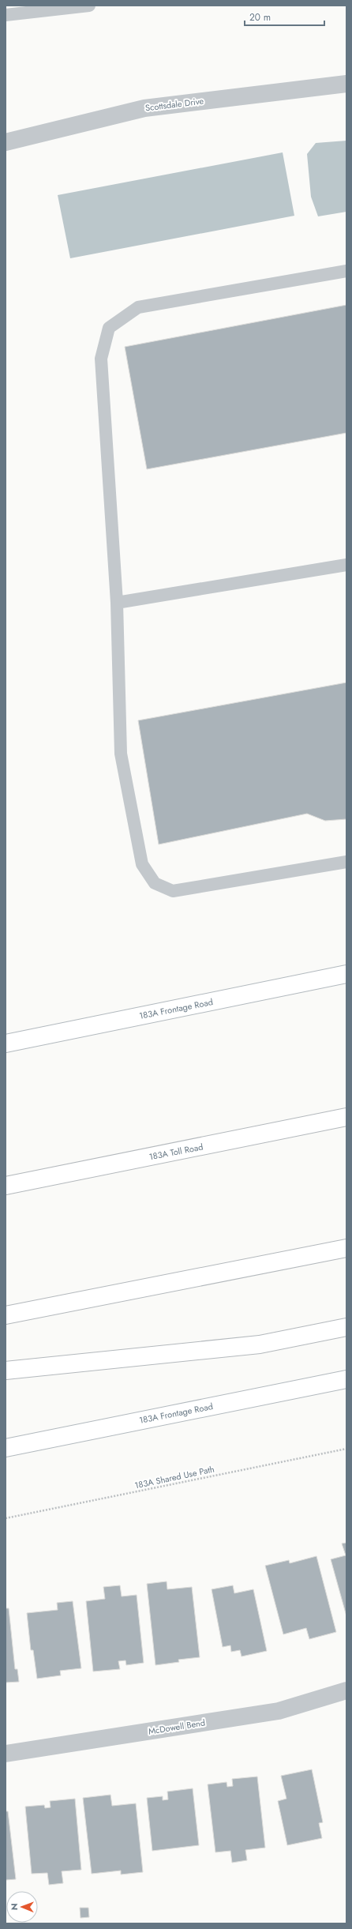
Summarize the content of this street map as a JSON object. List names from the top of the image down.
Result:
{
  "streets": {
    "main road": ["183A Frontage Road", "183A Toll Road"],
    "street": ["Scottsdale Drive", "McDowell Bend"],
    "path": ["183A Shared Use Path"]
  },
  "scale_bar": "20 m",
  "north": "left"
}
